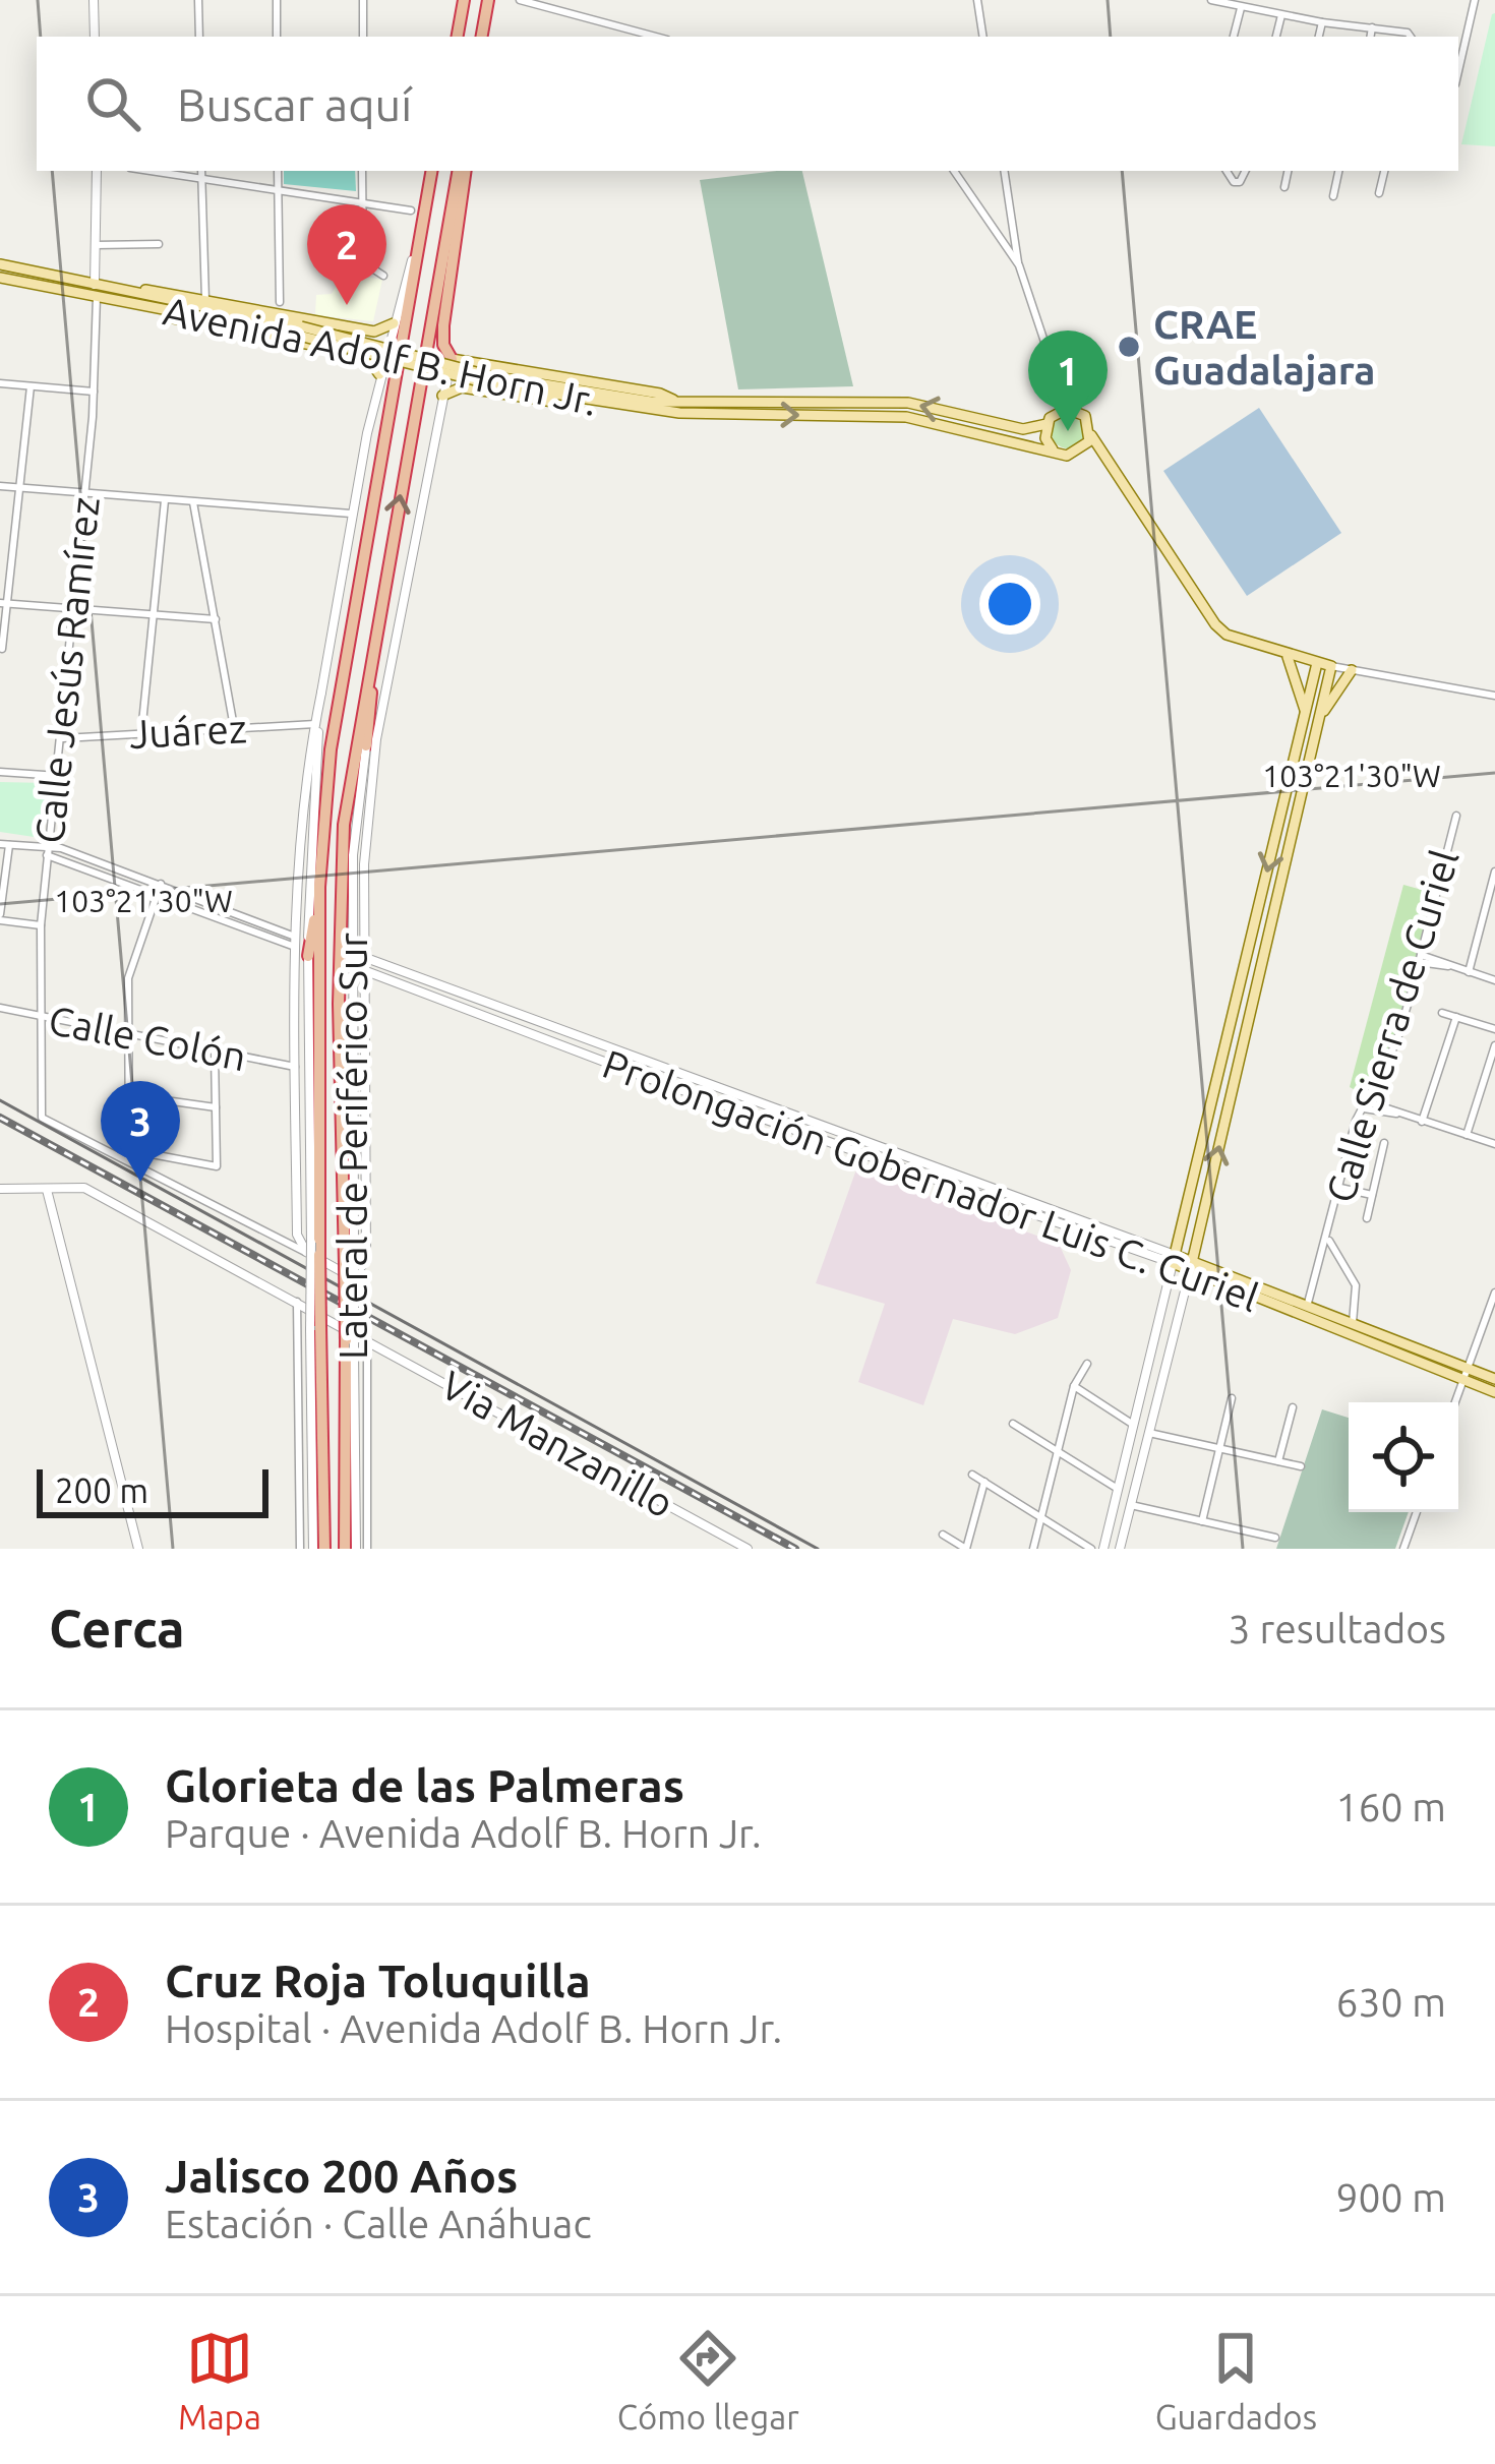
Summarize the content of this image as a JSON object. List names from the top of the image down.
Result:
{
  "streets": {
    "main road": ["Avenida Adolf B. Horn Jr.", "Prolongación Gobernador Luis C. Curiel"],
    "street": [
      "Calle Jesús Ramírez",
      "Juárez",
      "Calle Sierra de Curiel",
      "Calle Colón",
      "Lateral de Periférico Sur",
      "Via Manzanillo"
    ]
  },
  "crossings": [
    ["Avenida Adolf B. Horn Jr.", "Calle Jesús Ramírez"],
    ["Calle Jesús Ramírez", "Juárez"],
    ["Calle Jesús Ramírez", "Calle Colón"],
    ["Calle Sierra de Curiel", "Prolongación Gobernador Luis C. Curiel"]
  ],
  "places": ["CRAE Guadalajara"],
  "scale_bar": "200 m",
  "page": {
    "search": "Buscar aquí",
    "pins": ["2", "1", "3"],
    "scale": "200 m",
    "heading": ["Cerca", "3 resultados"],
    "list": [
      {
        "mark": "1",
        "name": "Glorieta de las Palmeras",
        "note": "Parque · Avenida Adolf B. Horn Jr.",
        "value": "160 m"
      },
      {
        "mark": "2",
        "name": "Cruz Roja Toluquilla",
        "note": "Hospital · Avenida Adolf B. Horn Jr.",
        "value": "630 m"
      },
      {
        "mark": "3",
        "name": "Jalisco 200 Años",
        "note": "Estación · Calle Anáhuac",
        "value": "900 m"
      }
    ],
    "nav": ["Mapa", "Cómo llegar", "Guardados"]
  },
  "coordinates": ["103°21'30\"W"]
}
